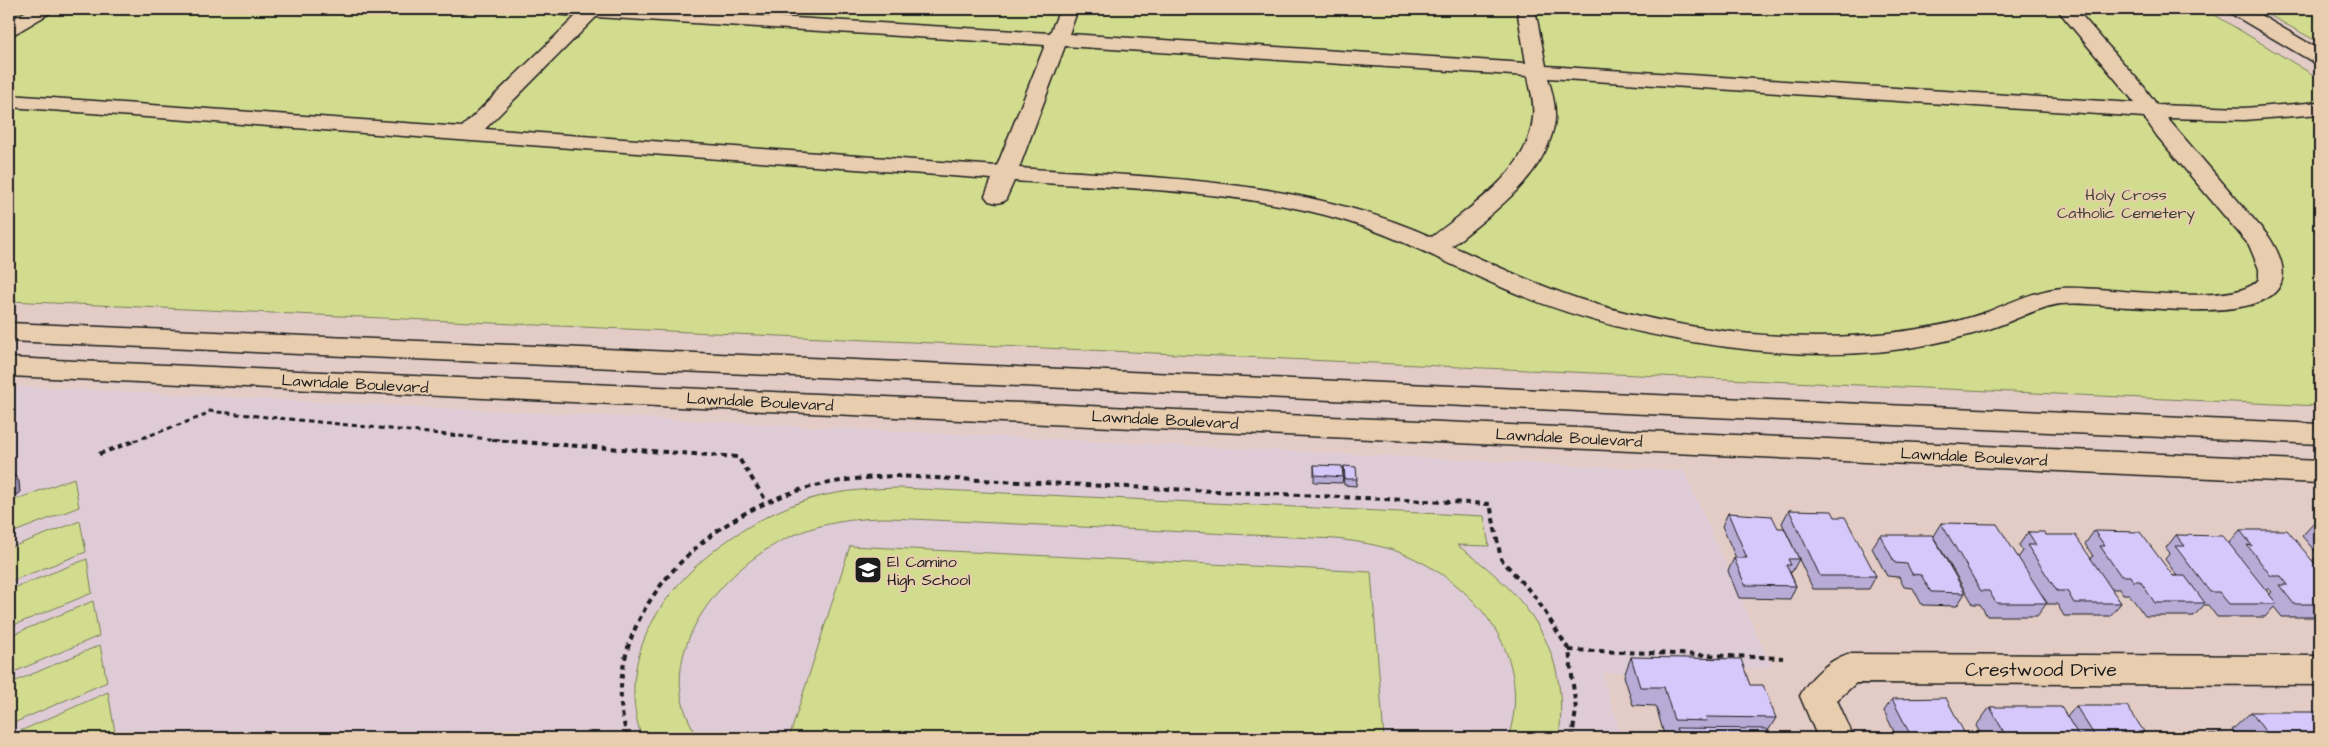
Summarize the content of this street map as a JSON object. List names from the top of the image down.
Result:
{
  "streets": {
    "street": ["Lawndale Boulevard", "Crestwood Drive"]
  },
  "parks": ["Holy Cross Catholic Cemetery"],
  "places": {
    "school or university": ["El Camino High School"]
  }
}
